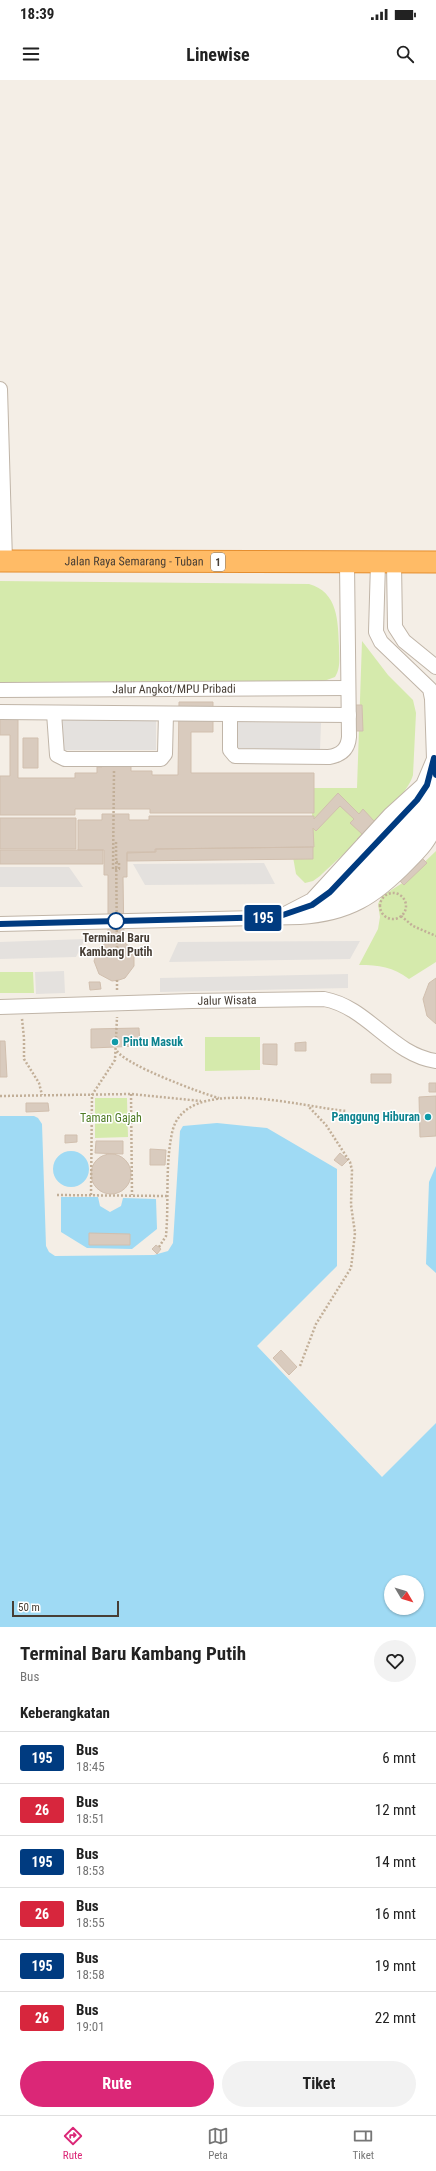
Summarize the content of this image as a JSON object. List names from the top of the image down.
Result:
{
  "streets": {
    "highway": ["Jalan Raya Semarang - Tuban", "1"],
    "street": ["Jalur Angkot/MPU Pribadi", "Jalur Wisata"]
  },
  "parks": ["Taman Gajah"],
  "places": ["Terminal Baru Kambang Putih", "Pintu Masuk", "Panggung Hiburan"],
  "lines": ["bus line 195"],
  "scale_bar": "50 m",
  "north": "bottom right",
  "page": {
    "status": "18:39",
    "header": "Linewise",
    "on_map": "195",
    "scale": "50 m",
    "heading": [
      ["Terminal Baru Kambang Putih", "Bus"],
      "Keberangkatan"
    ],
    "list": [
      {
        "mark": "195",
        "name": "Bus",
        "note": "18:45",
        "value": "6 mnt"
      },
      {
        "mark": "26",
        "name": "Bus",
        "note": "18:51",
        "value": "12 mnt"
      },
      {
        "mark": "195",
        "name": "Bus",
        "note": "18:53",
        "value": "14 mnt"
      },
      {
        "mark": "26",
        "name": "Bus",
        "note": "18:55",
        "value": "16 mnt"
      },
      {
        "mark": "195",
        "name": "Bus",
        "note": "18:58",
        "value": "19 mnt"
      },
      {
        "mark": "26",
        "name": "Bus",
        "note": "19:01",
        "value": "22 mnt"
      }
    ],
    "buttons": ["Rute", "Tiket"],
    "tabs": ["Rute", "Peta", "Tiket"]
  }
}
